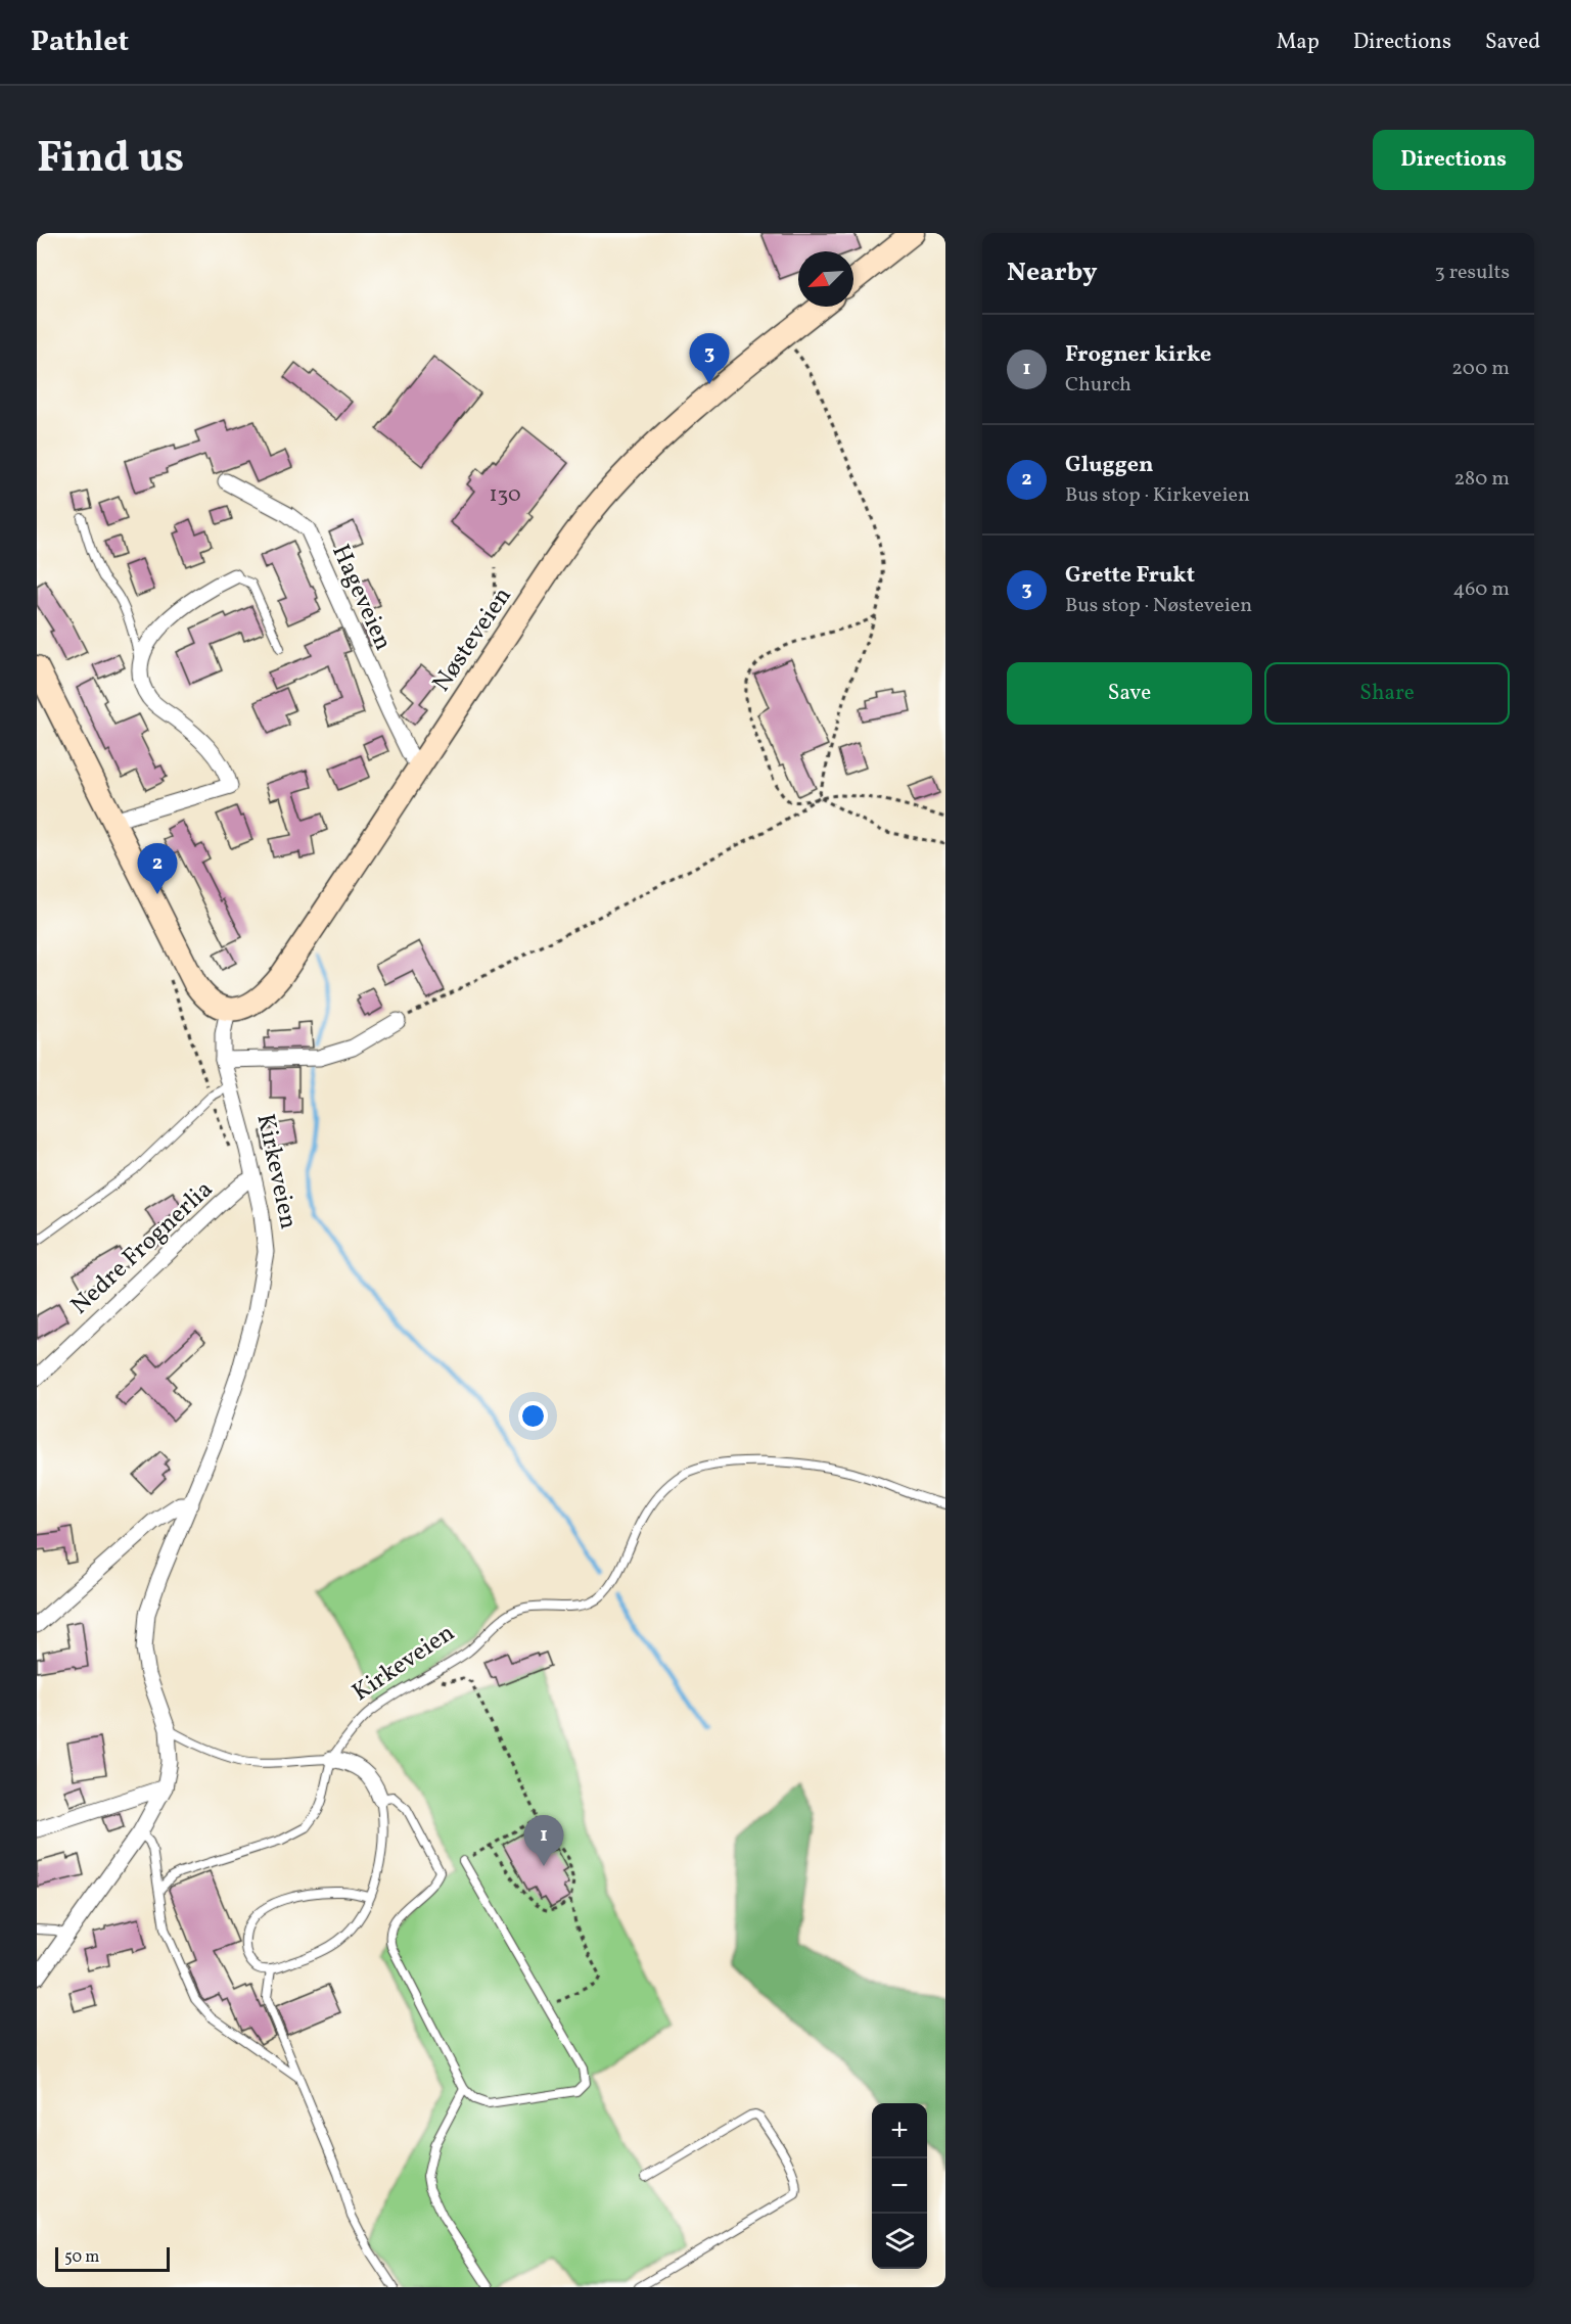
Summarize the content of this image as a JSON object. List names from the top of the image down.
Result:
{
  "streets": {
    "main road": ["Nøsteveien"],
    "street": ["Hageveien", "Kirkeveien", "Nedre Frognerlia"]
  },
  "crossings": [
    ["Hageveien", "Nøsteveien"],
    ["Nøsteveien", "Kirkeveien"],
    ["Kirkeveien", "Nedre Frognerlia"]
  ],
  "house_numbers": ["130"],
  "scale_bar": "50 m",
  "north": "bottom left",
  "page": {
    "header": "Pathlet",
    "nav": ["Map", "Directions", "Saved"],
    "title": "Find us",
    "buttons": [
      "Directions",
      ["Save", "Share"]
    ],
    "heading": ["Nearby", "3 results"],
    "list": [
      {
        "mark": "1",
        "name": "Frogner kirke",
        "note": "Church",
        "value": "200 m"
      },
      {
        "mark": "2",
        "name": "Gluggen",
        "note": "Bus stop · Kirkeveien",
        "value": "280 m"
      },
      {
        "mark": "3",
        "name": "Grette Frukt",
        "note": "Bus stop · Nøsteveien",
        "value": "460 m"
      }
    ],
    "pins": ["3", "2", "1"],
    "map_buttons": ["+", "−"],
    "scale": "50 m"
  }
}
